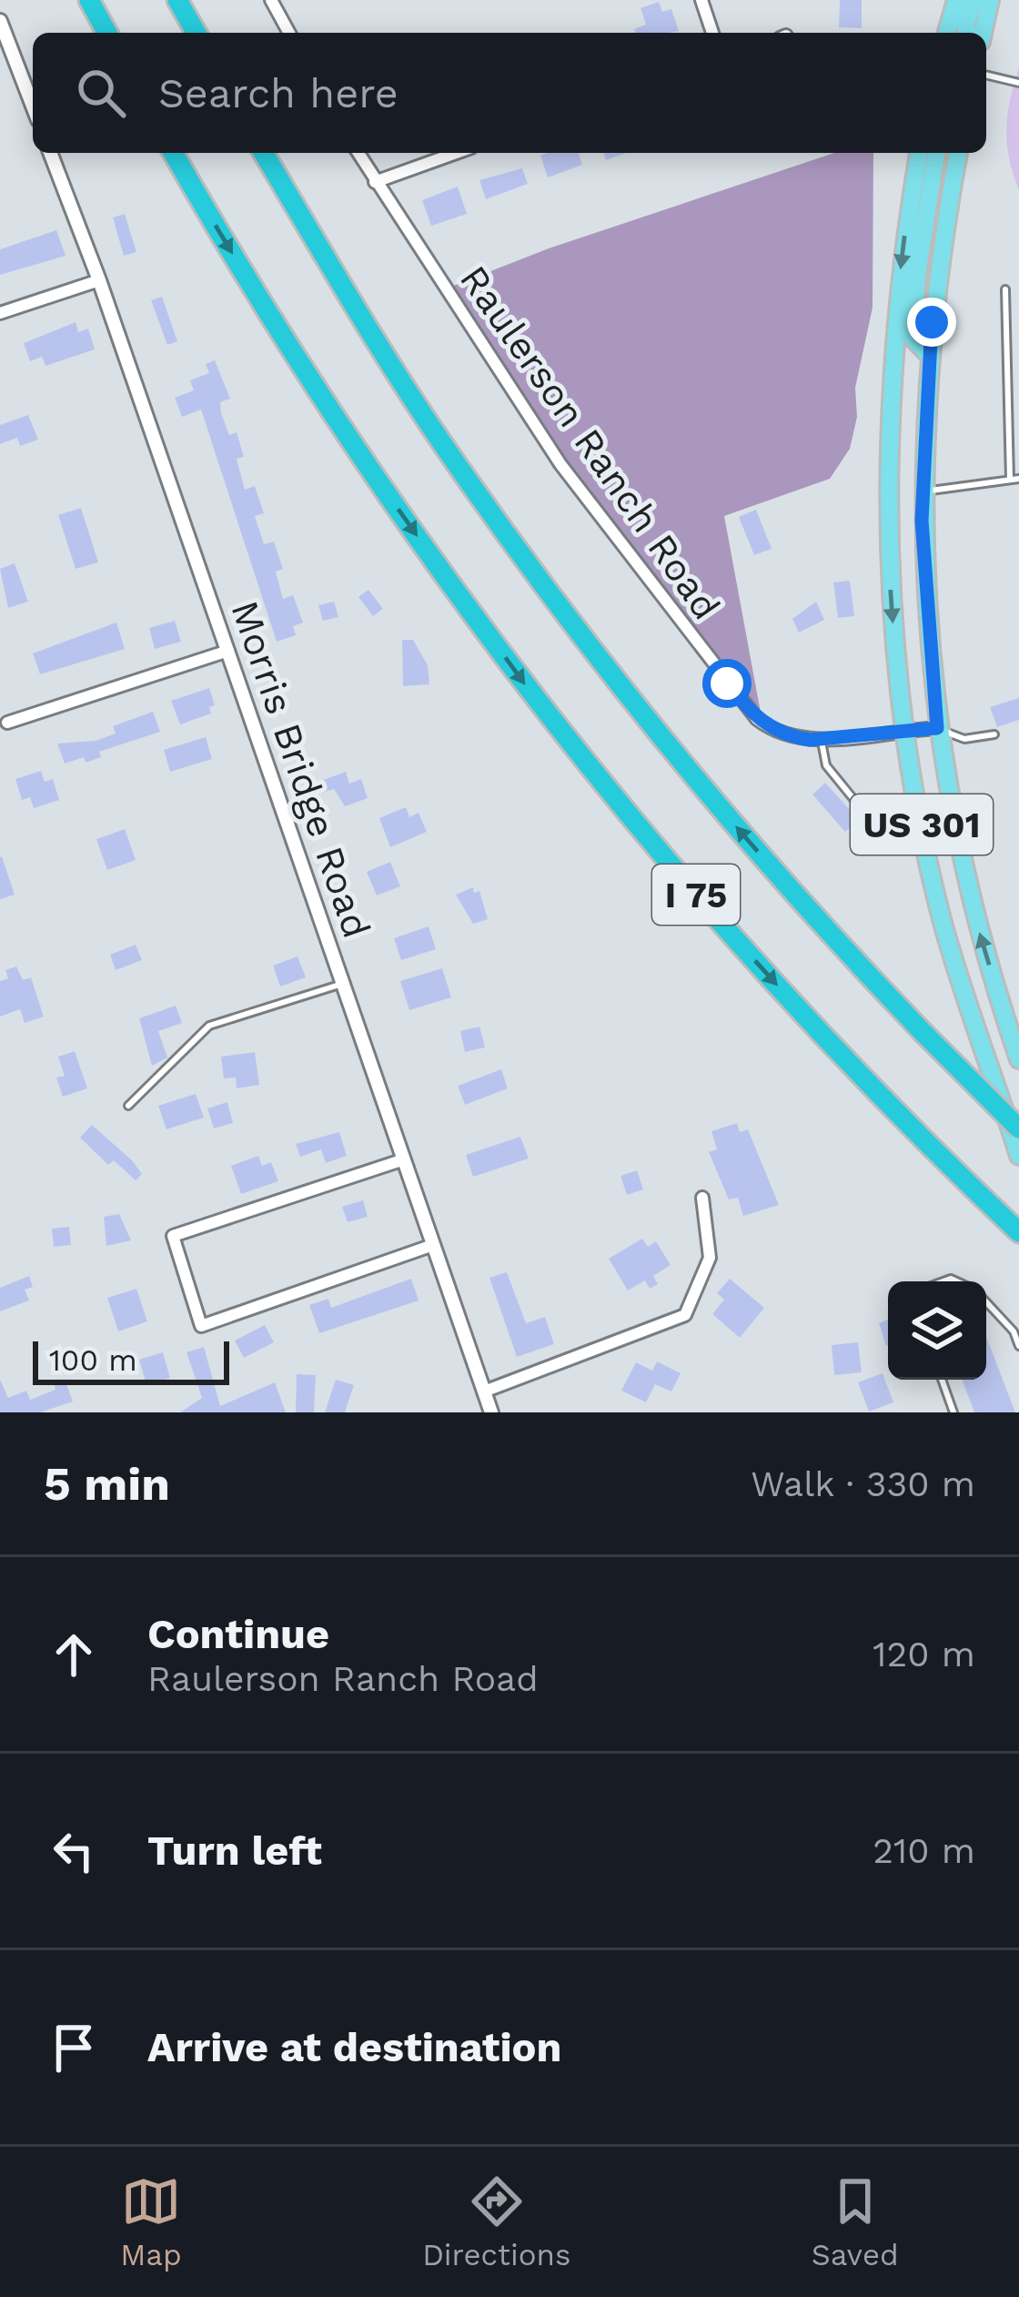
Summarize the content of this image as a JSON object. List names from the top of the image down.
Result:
{
  "streets": {
    "highway": ["I 75"],
    "main road": ["US 301"],
    "street": ["Raulerson Ranch Road", "Morris Bridge Road"]
  },
  "crossings": [
    ["Raulerson Ranch Road", "US 301"]
  ],
  "scale_bar": "100 m",
  "page": {
    "search": "Search here",
    "scale": "100 m",
    "heading": ["5 min", "Walk · 330 m"],
    "list": [
      ["Continue", "Raulerson Ranch Road", "120 m"],
      ["Turn left", "210 m"],
      "Arrive at destination"
    ],
    "nav": ["Map", "Directions", "Saved"]
  }
}
